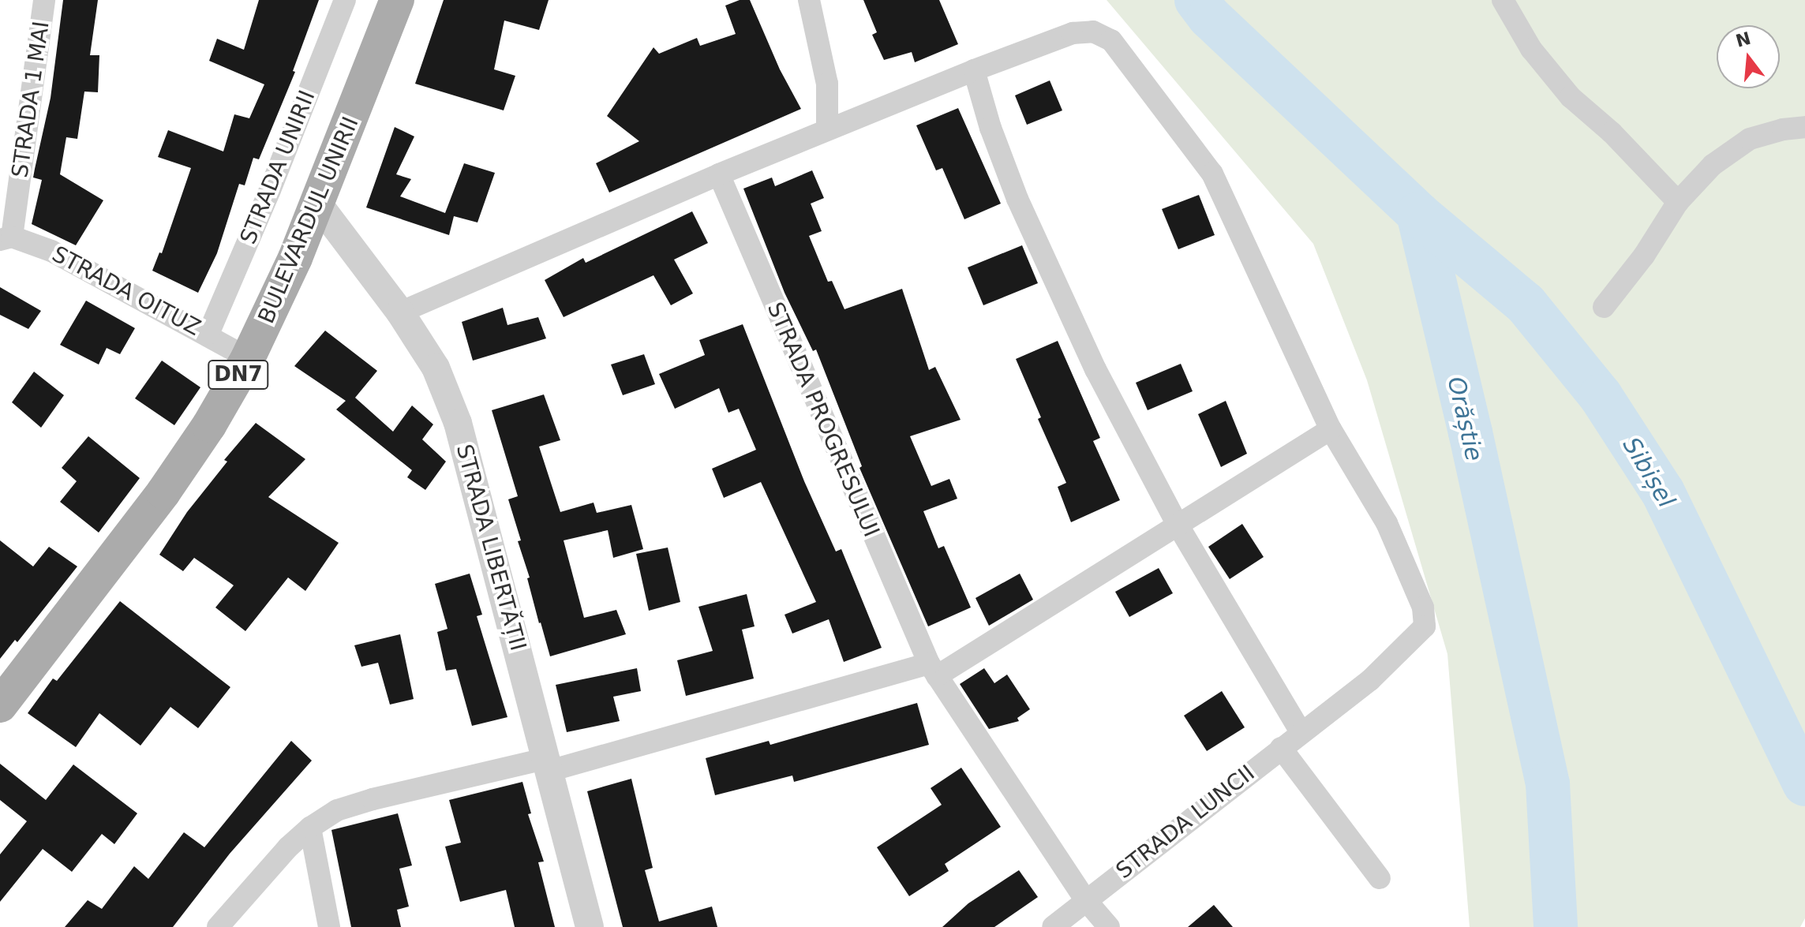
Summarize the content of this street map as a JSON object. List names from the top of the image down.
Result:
{
  "streets": {
    "main road": ["BULEVARDUL UNIRII", "DN7"],
    "street": [
      "STRADA 1 MAI",
      "STRADA UNIRII",
      "STRADA OITUZ",
      "STRADA PROGRESULUI",
      "STRADA LIBERTĂȚII",
      "STRADA LUNCII"
    ]
  },
  "crossings": [
    ["STRADA 1 MAI", "STRADA OITUZ"],
    ["STRADA UNIRII", "STRADA OITUZ"],
    ["BULEVARDUL UNIRII", "STRADA OITUZ"],
    ["BULEVARDUL UNIRII", "STRADA LIBERTĂȚII"],
    ["STRADA PROGRESULUI", "STRADA LUNCII"]
  ],
  "water": ["Orăștie", "Sibișel"],
  "north": "top"
}
